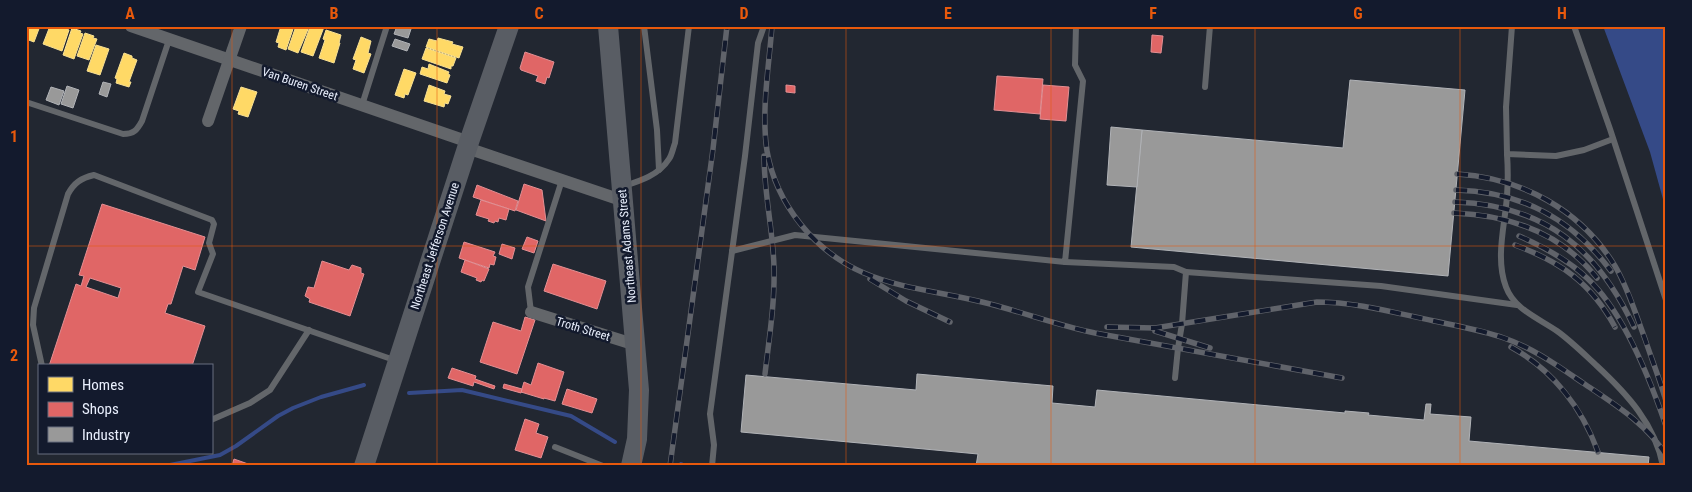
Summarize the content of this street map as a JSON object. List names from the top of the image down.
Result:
{
  "streets": {
    "main road": ["Northeast Jefferson Avenue", "Northeast Adams Street"],
    "street": ["Van Buren Street", "Troth Street"]
  },
  "crossings": [
    ["Van Buren Street", "Northeast Jefferson Avenue"],
    ["Van Buren Street", "Northeast Adams Street"],
    ["Northeast Adams Street", "Troth Street"]
  ],
  "legend": ["Homes", "Shops", "Industry"],
  "grid": {
    "columns": [
      "A",
      "B",
      "C",
      "D",
      "E",
      "F",
      "G",
      "H"
    ],
    "rows": ["1", "2"]
  }
}
